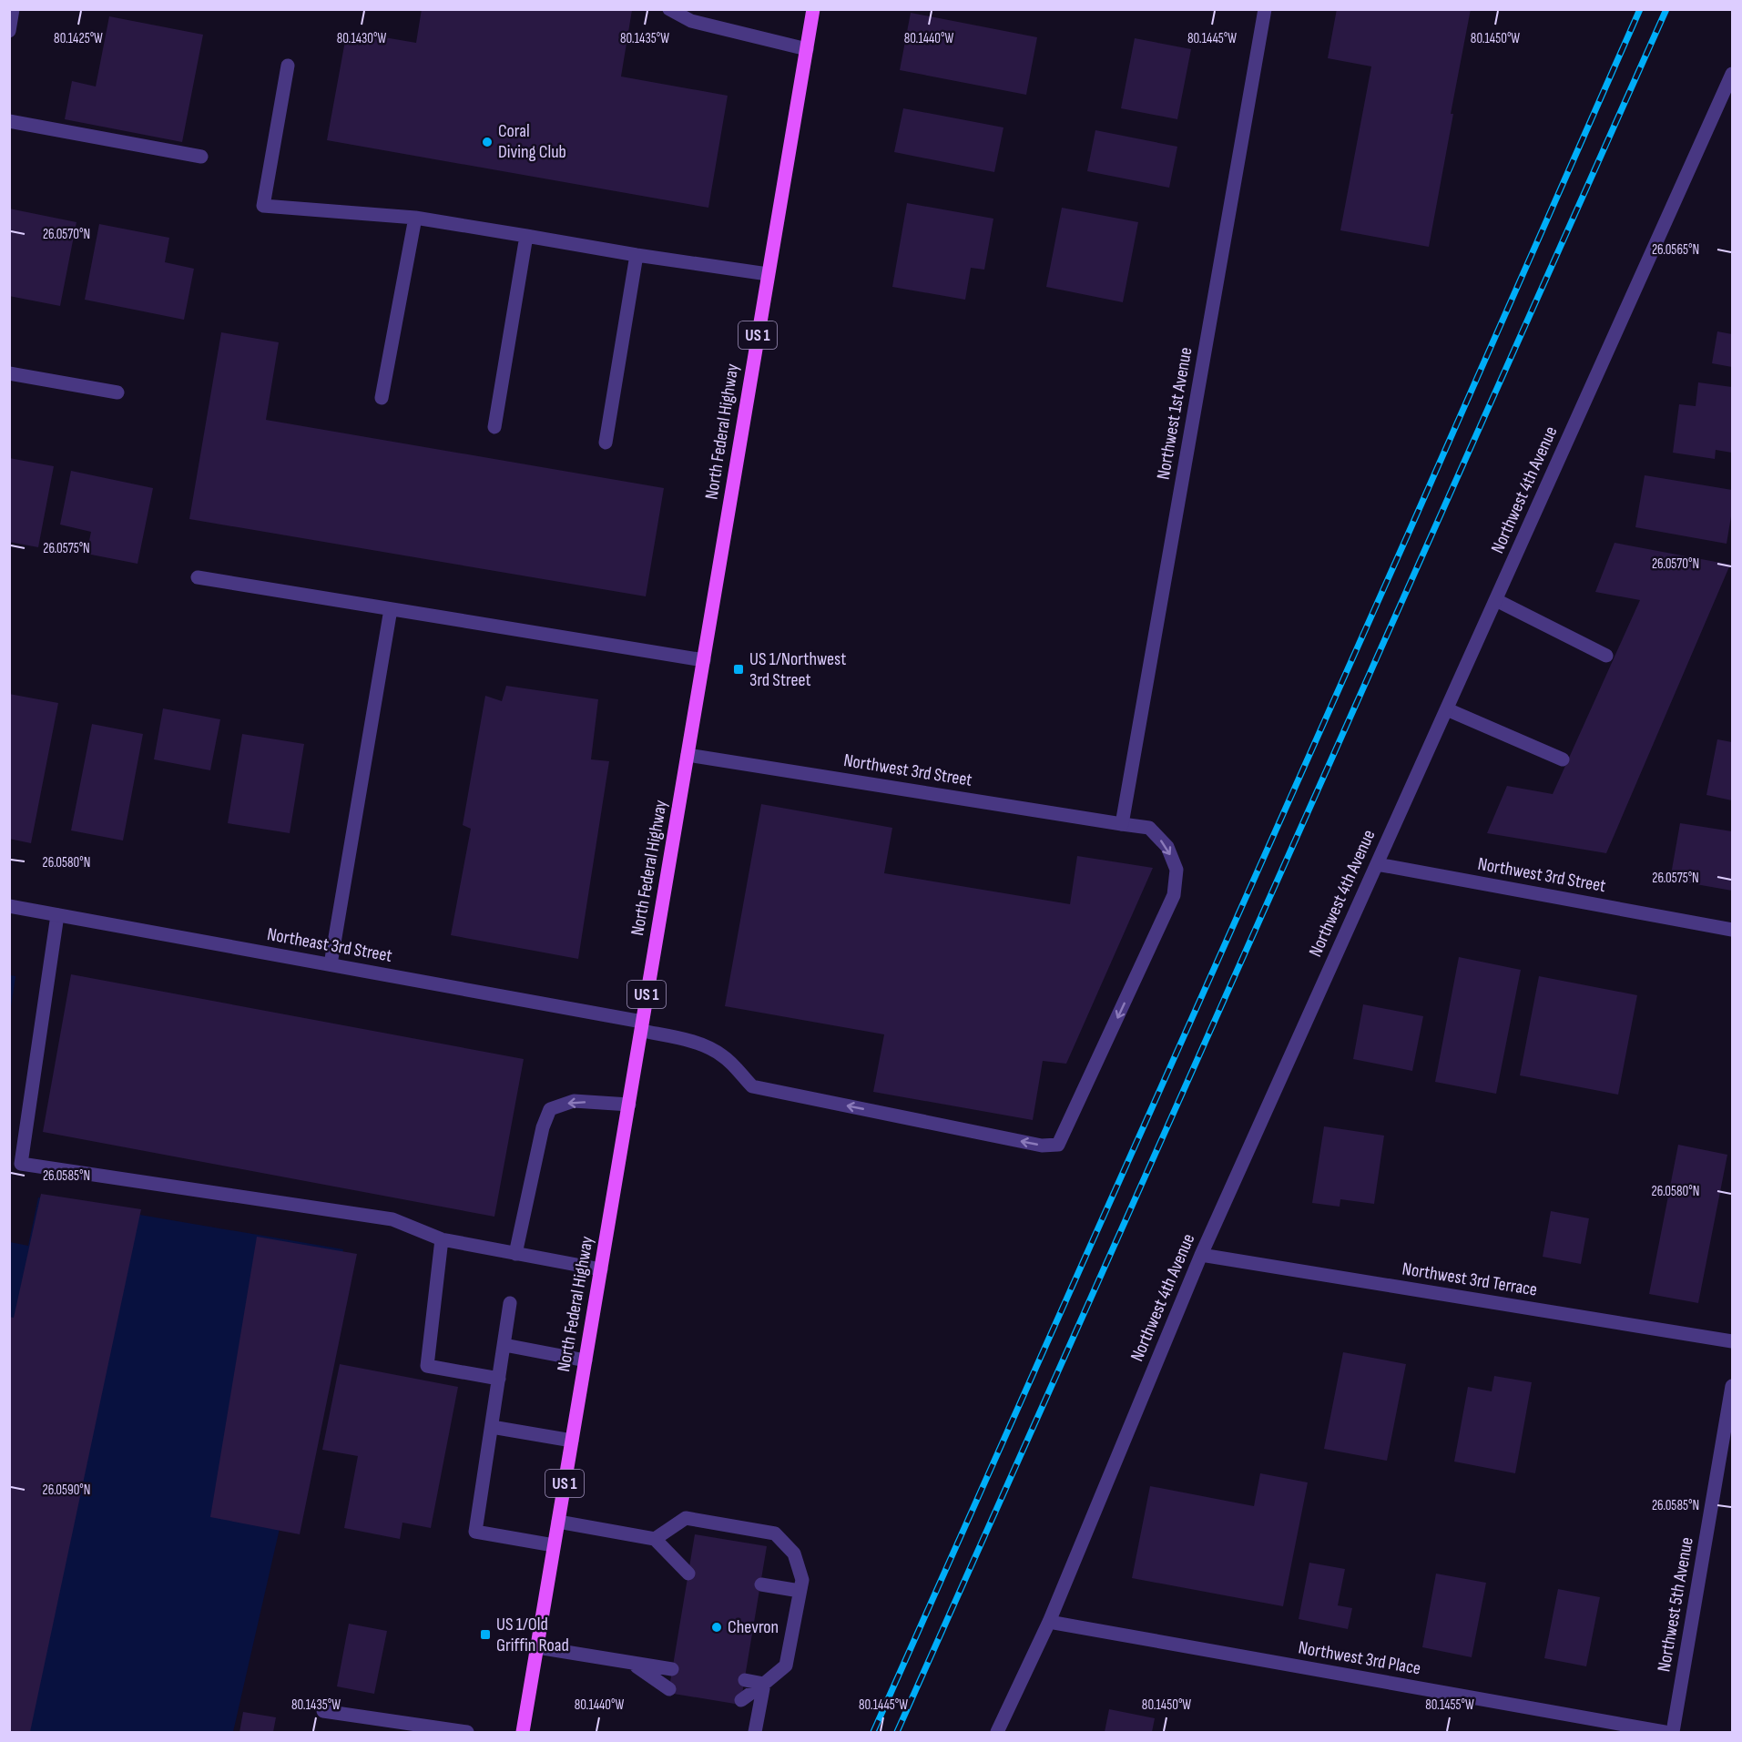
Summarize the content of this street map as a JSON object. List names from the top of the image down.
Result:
{
  "streets": {
    "main road": ["US 1", "North Federal Highway"],
    "street": [
      "Northwest 1st Avenue",
      "Northwest 4th Avenue",
      "Northwest 3rd Street",
      "Northeast 3rd Street",
      "Northwest 3rd Terrace",
      "Northwest 5th Avenue",
      "Northwest 3rd Place"
    ]
  },
  "crossings": [
    ["Northwest 1st Avenue", "Northwest 3rd Street"],
    ["North Federal Highway", "Northwest 3rd Street"],
    ["North Federal Highway", "Northeast 3rd Street"],
    ["Northwest 4th Avenue", "Northwest 3rd Street"],
    ["Northwest 4th Avenue", "Northwest 3rd Terrace"],
    ["Northwest 4th Avenue", "Northwest 3rd Place"],
    ["Northwest 3rd Street", "Northeast 3rd Street"]
  ],
  "places": {
    "other": ["Coral Diving Club", "Chevron"],
    "transit": ["US 1/Northwest 3rd Street", "US 1/Old Griffin Road"]
  },
  "coordinates": [
    "80.1425°W",
    "80.1430°W",
    "80.1435°W",
    "80.1440°W",
    "80.1445°W",
    "80.1450°W",
    "26.0570°N",
    "26.0565°N",
    "26.0575°N",
    "26.0580°N",
    "26.0585°N",
    "26.0590°N",
    "80.1455°W"
  ]
}
